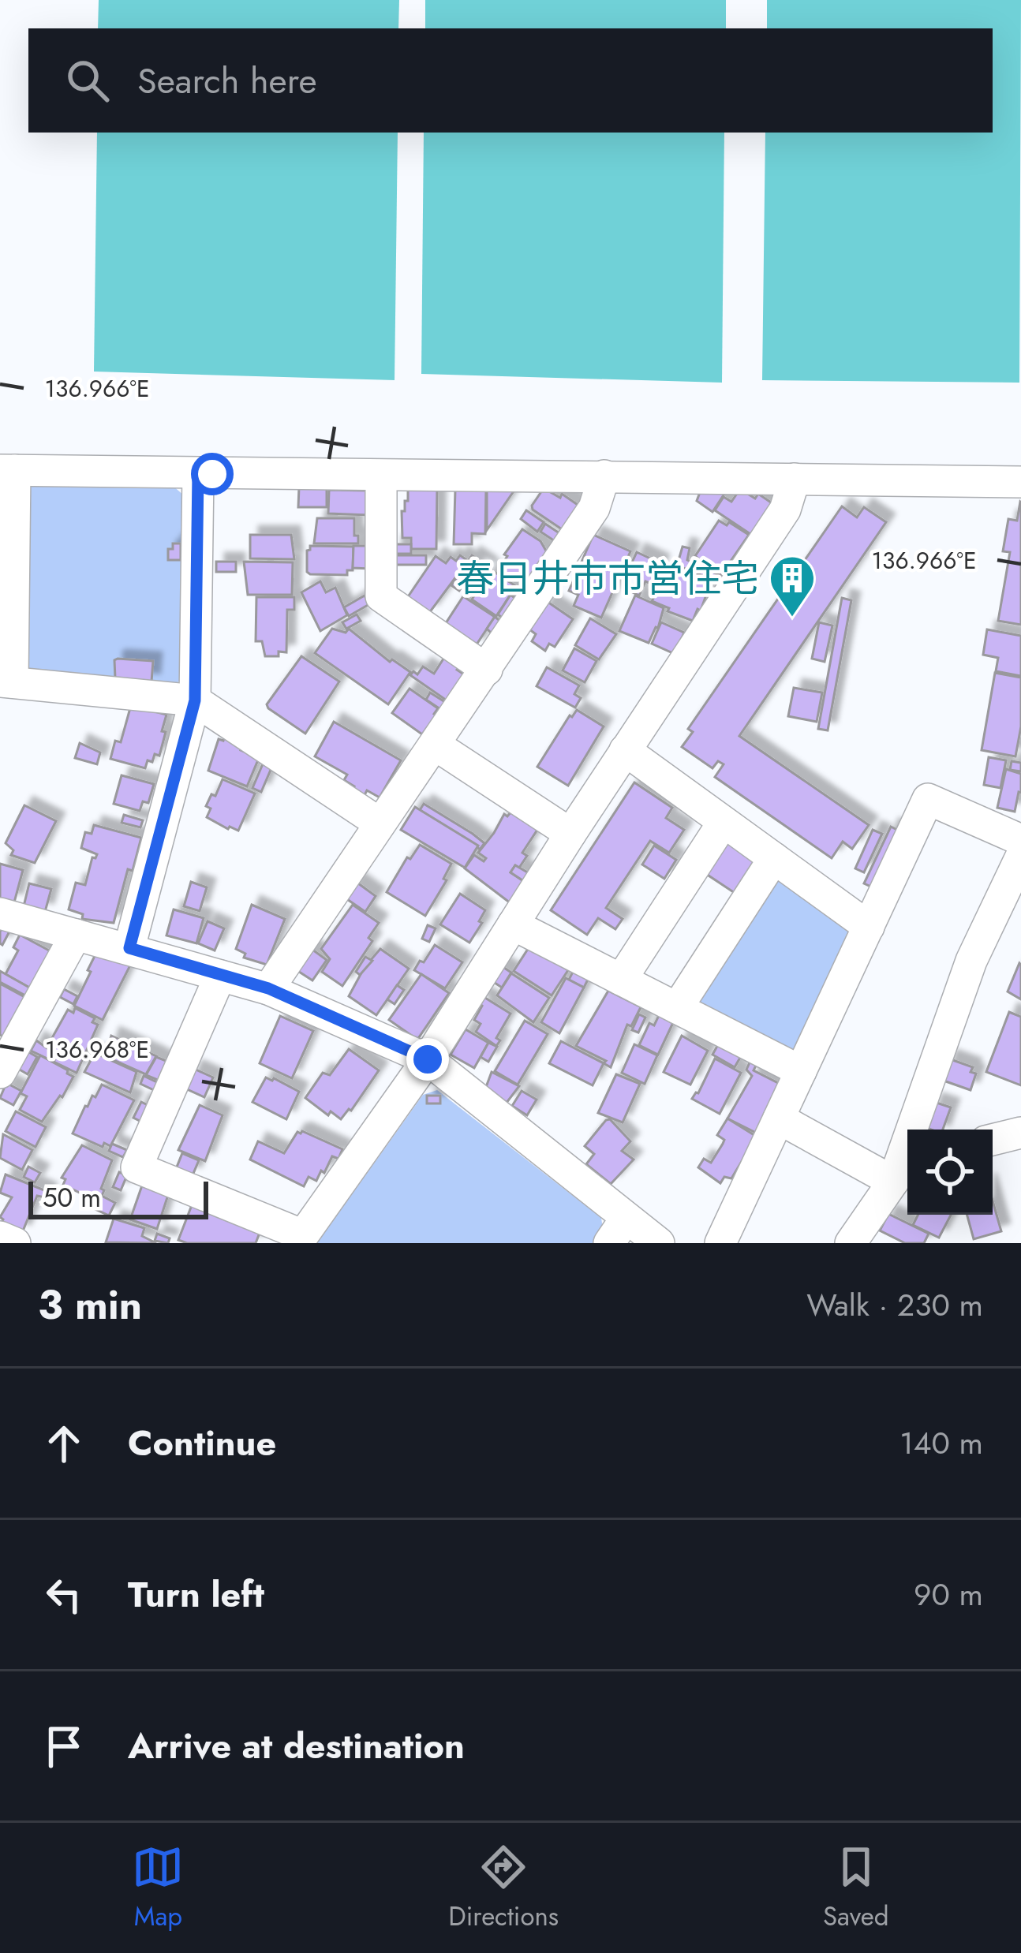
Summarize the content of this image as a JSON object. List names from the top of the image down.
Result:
{
  "places": {
    "building": ["春日井市市営住宅"]
  },
  "scale_bar": "50 m",
  "page": {
    "search": "Search here",
    "scale": "50 m",
    "heading": ["3 min", "Walk · 230 m"],
    "list": [
      ["Continue", "140 m"],
      ["Turn left", "90 m"],
      "Arrive at destination"
    ],
    "nav": ["Map", "Directions", "Saved"]
  },
  "coordinates": ["136.966°E", "136.968°E"]
}
